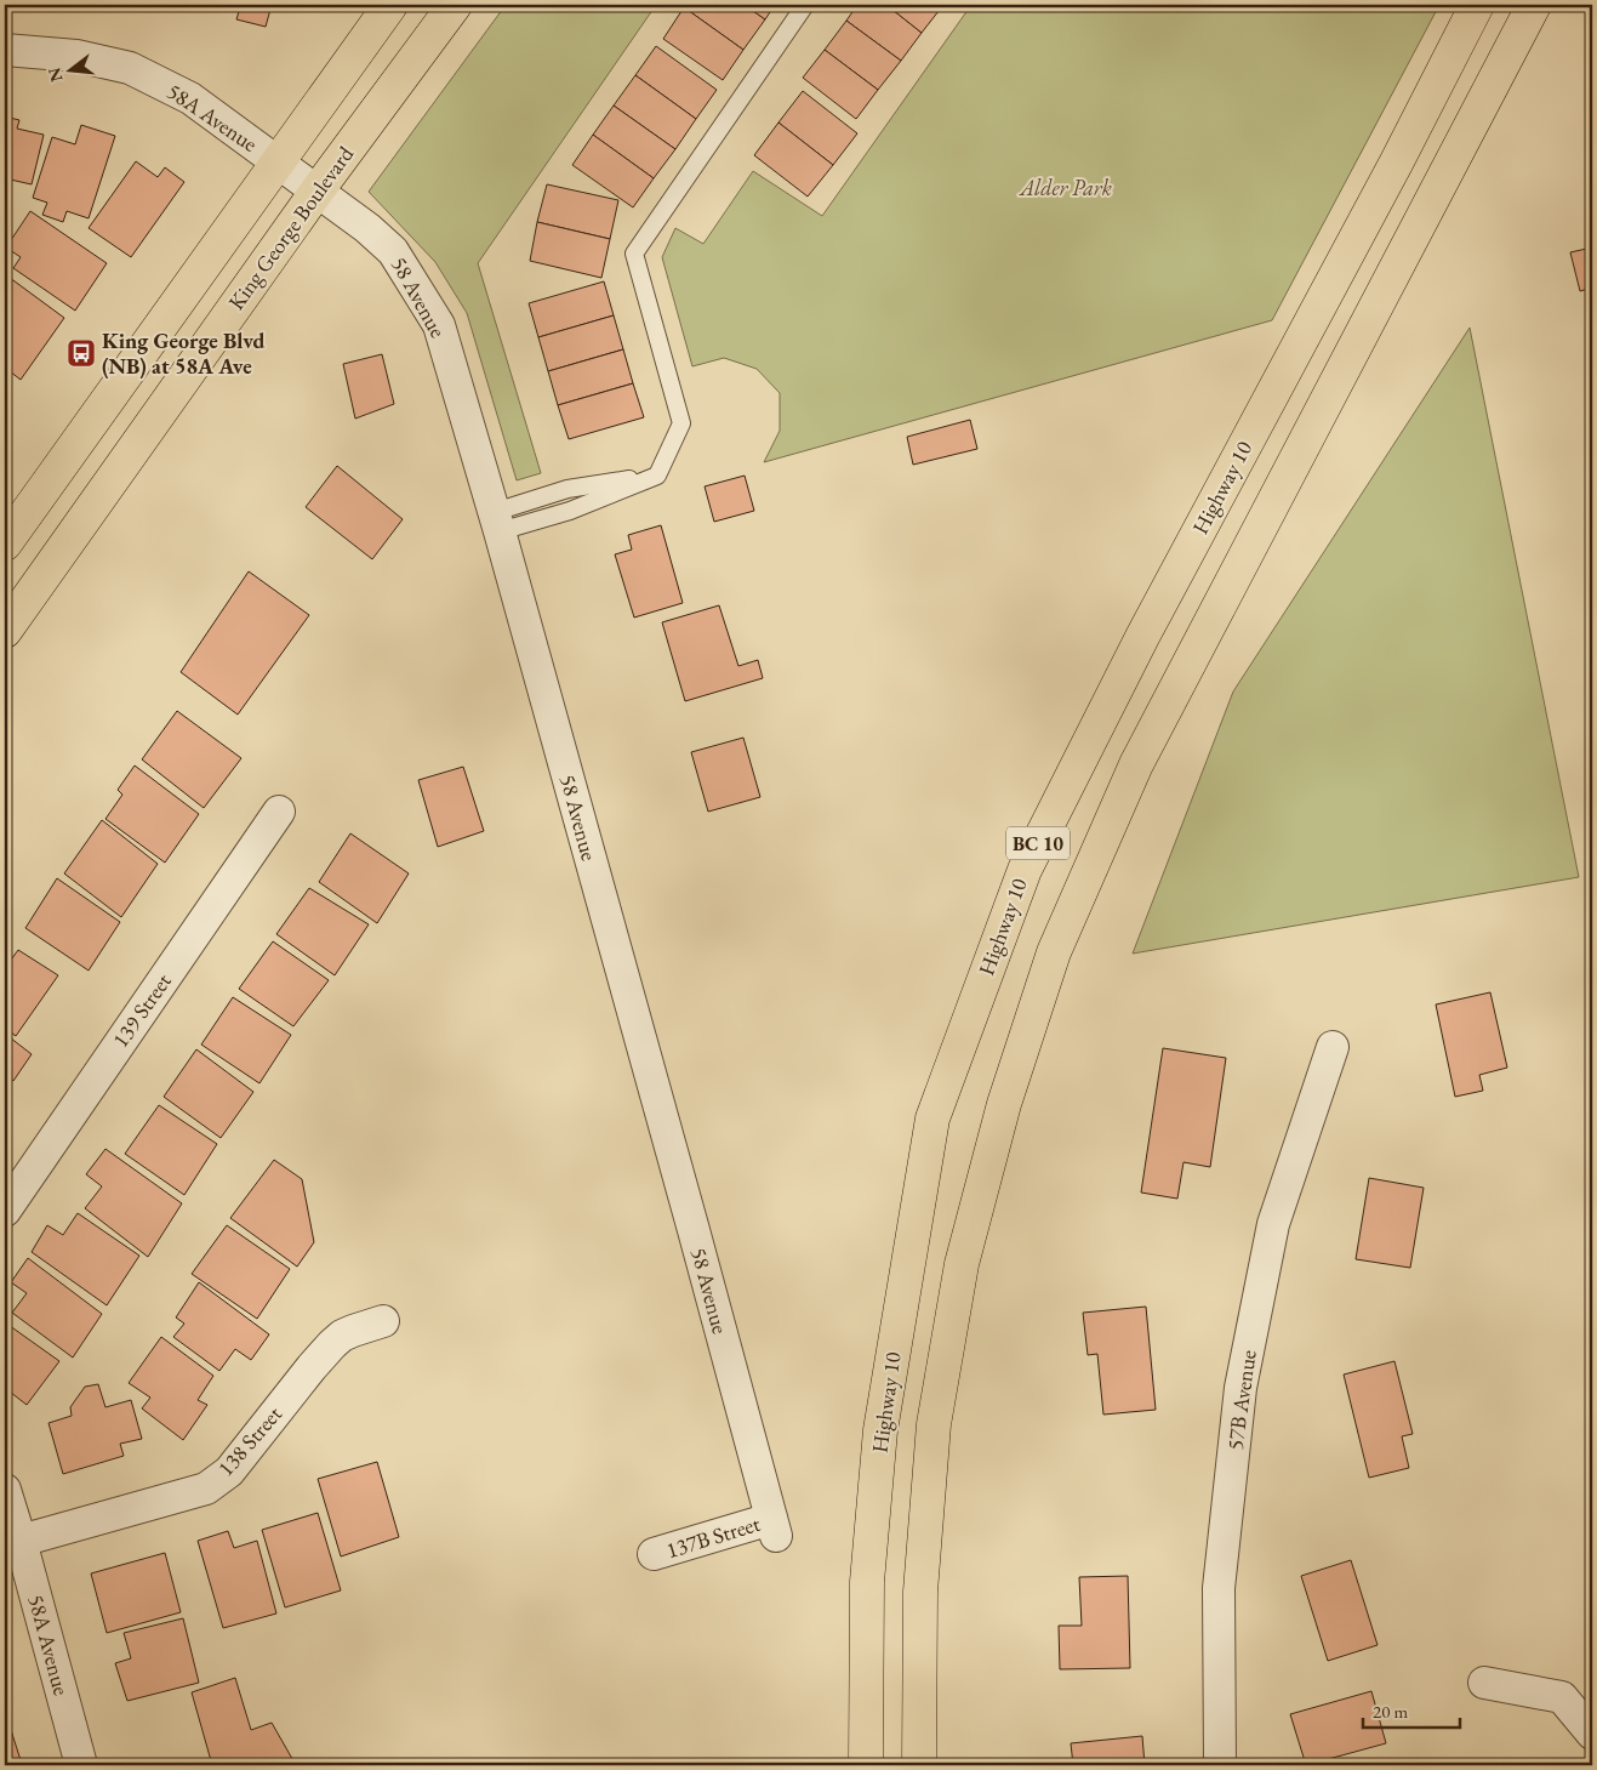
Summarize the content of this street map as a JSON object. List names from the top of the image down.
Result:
{
  "streets": {
    "main road": ["King George Boulevard", "Highway 10", "BC 10"],
    "street": [
      "58A Avenue",
      "58 Avenue",
      "139 Street",
      "57B Avenue",
      "138 Street",
      "137B Street"
    ]
  },
  "crossings": [
    ["58A Avenue", "58 Avenue"],
    ["58A Avenue", "138 Street"],
    ["King George Boulevard", "58 Avenue"],
    ["58 Avenue", "137B Street"]
  ],
  "parks": ["Alder Park"],
  "places": {
    "bus stop": ["King George Blvd (NB) at 58A Ave"]
  },
  "scale_bar": "20 m",
  "north": "left"
}
